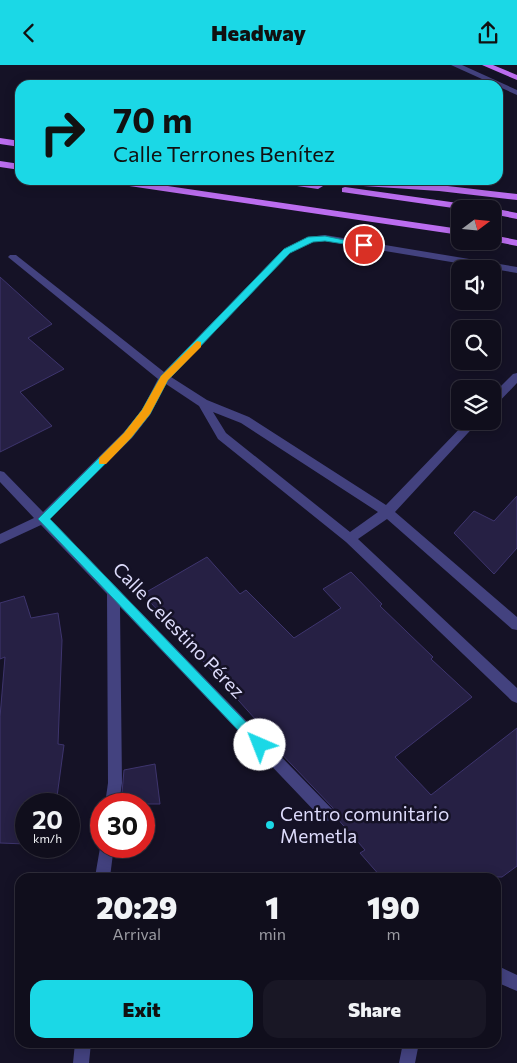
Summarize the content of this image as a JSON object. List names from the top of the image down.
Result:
{
  "streets": {
    "street": ["Calle Celestino Pérez"]
  },
  "places": ["Centro comunitario Memetla"],
  "north": "right",
  "page": {
    "header": "Headway",
    "turn": ["70 m", "Calle Terrones Benítez"],
    "speed": "20 km/h",
    "limit": "30",
    "eta": [
      "20:29",
      "Arrival",
      "1",
      "min",
      "190",
      "m"
    ],
    "buttons": ["Exit", "Share"]
  }
}
